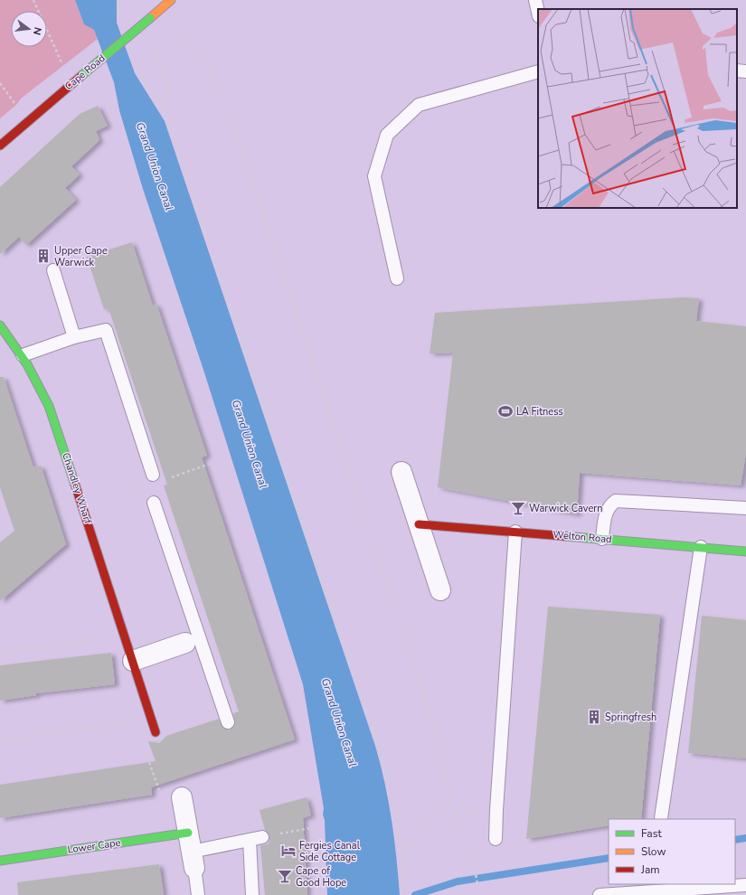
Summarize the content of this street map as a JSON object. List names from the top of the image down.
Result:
{
  "streets": {
    "street": [
      "Cape Road",
      "Chandley Wharf",
      "Welton Road",
      "Lower Cape"
    ]
  },
  "water": ["Grand Union Canal"],
  "places": {
    "building": ["Upper Cape Warwick", "Springfresh"],
    "sports": ["LA Fitness"],
    "bar": ["Warwick Cavern", "Cape of Good Hope"],
    "hotel": ["Fergies Canal Side Cottage"]
  },
  "legend": ["Fast", "Slow", "Jam"],
  "north": "right"
}
